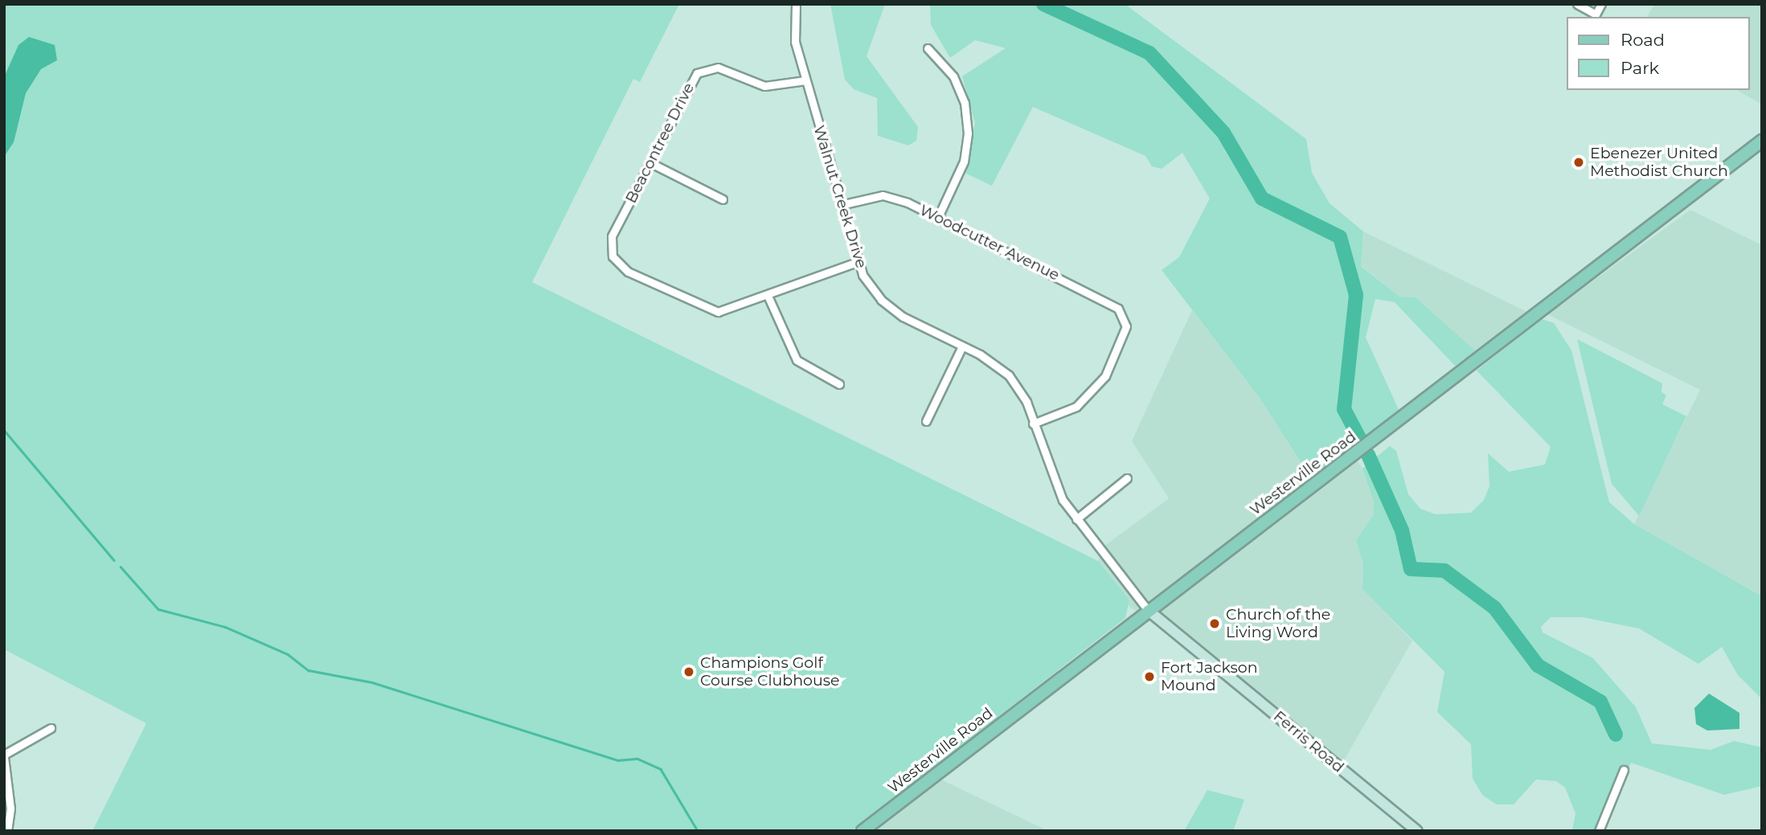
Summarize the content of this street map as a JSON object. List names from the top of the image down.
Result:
{
  "streets": {
    "main road": ["Westerville Road", "Ferris Road"],
    "street": ["Beacontree Drive", "Walnut Creek Drive", "Woodcutter Avenue"]
  },
  "crossings": [
    ["Beacontree Drive", "Walnut Creek Drive"],
    ["Walnut Creek Drive", "Woodcutter Avenue"],
    ["Walnut Creek Drive", "Westerville Road"],
    ["Walnut Creek Drive", "Ferris Road"],
    ["Westerville Road", "Ferris Road"]
  ],
  "places": [
    "Ebenezer United Methodist Church",
    "Church of the Living Word",
    "Champions Golf Course Clubhouse",
    "Fort Jackson Mound"
  ],
  "legend": ["Road", "Park"]
}
